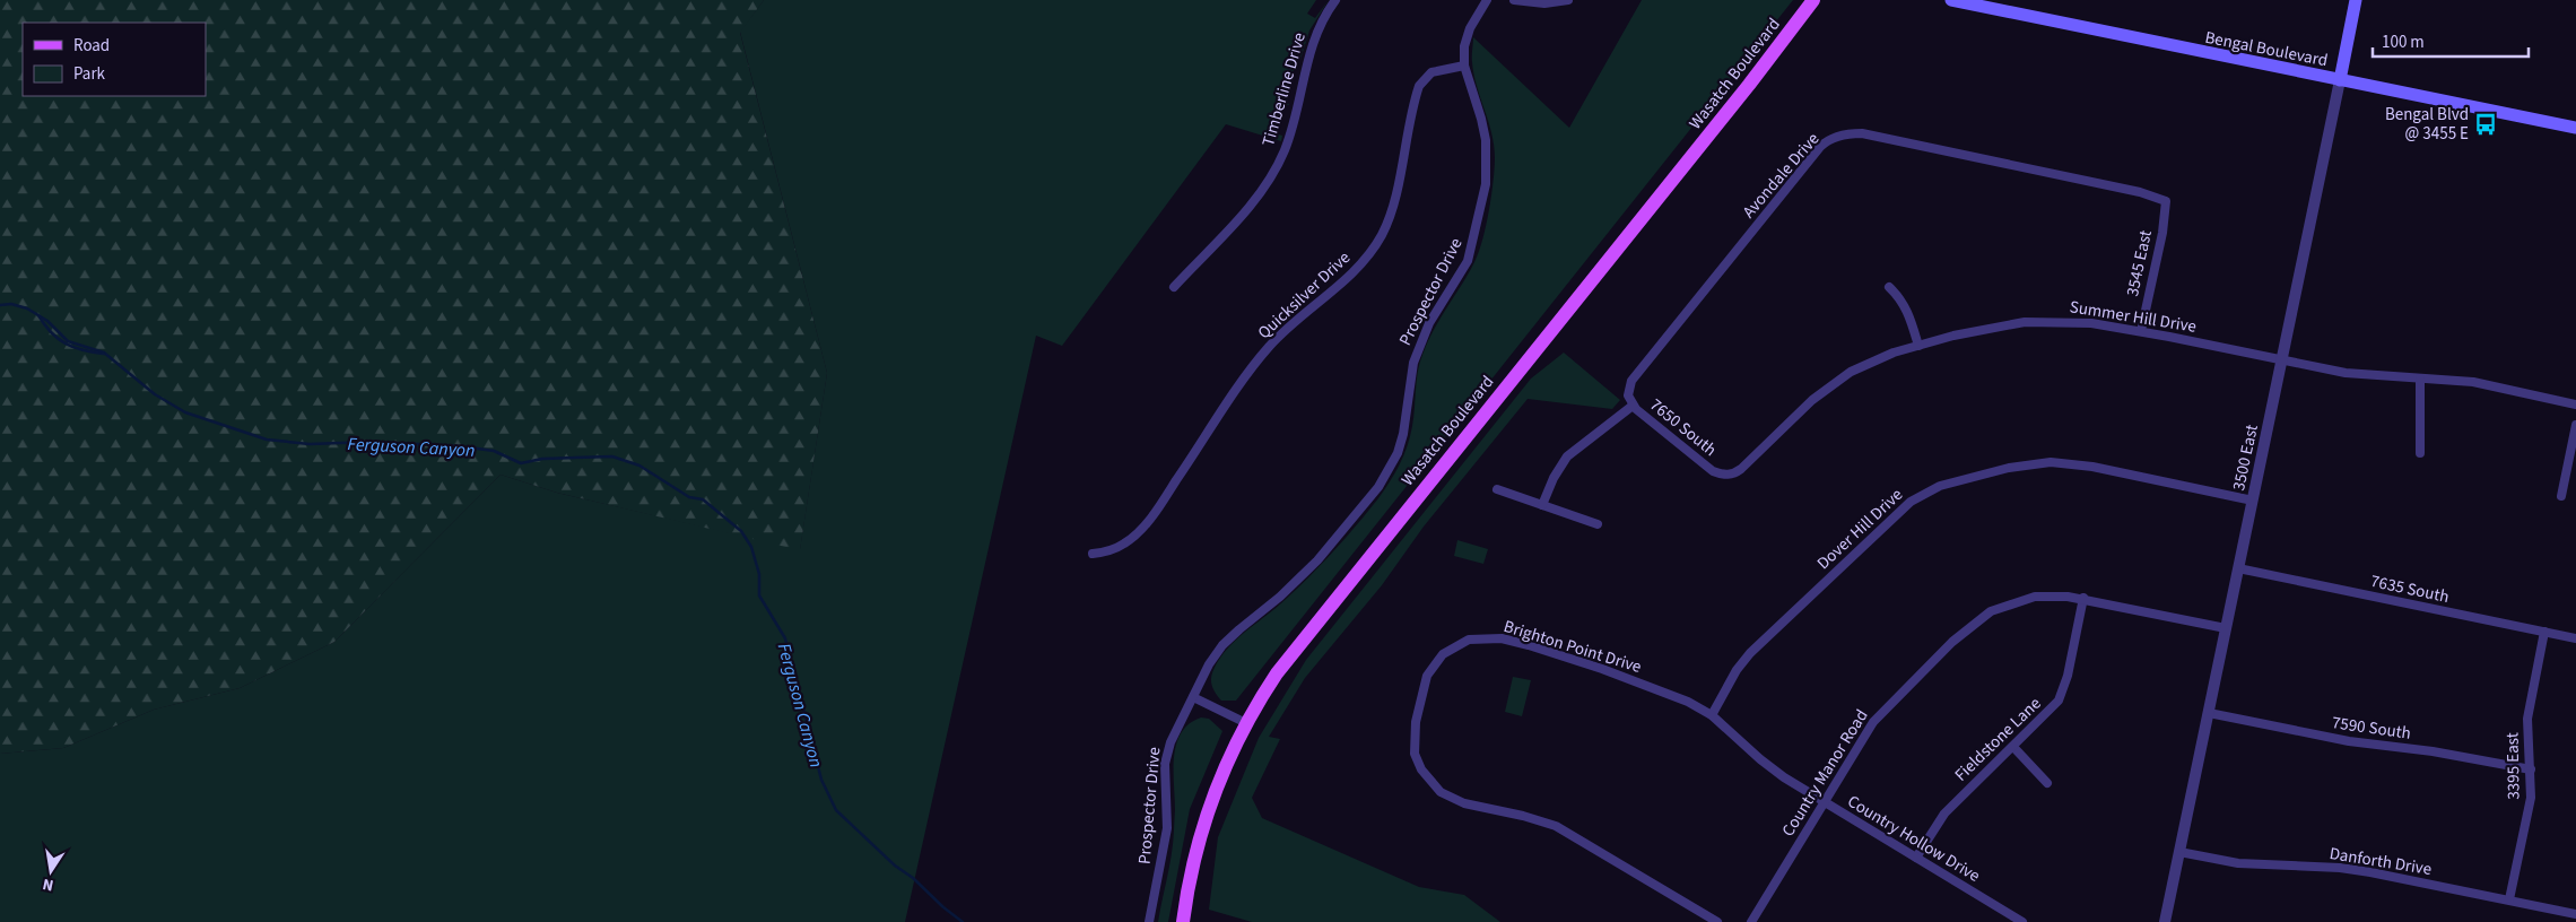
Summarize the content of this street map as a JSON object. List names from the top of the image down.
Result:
{
  "streets": {
    "main road": ["Bengal Boulevard", "Wasatch Boulevard", "3500 East"],
    "street": [
      "Timberline Drive",
      "Avondale Drive",
      "3545 East",
      "Prospector Drive",
      "Quicksilver Drive",
      "Summer Hill Drive",
      "7650 South",
      "Dover Hill Drive",
      "7635 South",
      "Brighton Point Drive",
      "7590 South",
      "Fieldstone Lane",
      "3395 East",
      "Country Manor Road",
      "Country Hollow Drive",
      "Danforth Drive"
    ]
  },
  "crossings": [
    ["Bengal Boulevard", "3500 East"],
    ["Avondale Drive", "3545 East"],
    ["Avondale Drive", "7650 South"],
    ["3545 East", "Summer Hill Drive"],
    ["Prospector Drive", "Quicksilver Drive"],
    ["Summer Hill Drive", "7650 South"],
    ["Summer Hill Drive", "3500 East"],
    ["3500 East", "Dover Hill Drive"],
    ["3500 East", "7635 South"],
    ["3500 East", "7590 South"],
    ["3500 East", "Country Manor Road"],
    ["3500 East", "Danforth Drive"],
    ["Dover Hill Drive", "Brighton Point Drive"],
    ["Dover Hill Drive", "Country Hollow Drive"],
    ["7635 South", "3395 East"],
    ["Brighton Point Drive", "Country Hollow Drive"],
    ["7590 South", "3395 East"],
    ["Fieldstone Lane", "Country Manor Road"],
    ["Fieldstone Lane", "Country Hollow Drive"],
    ["3395 East", "Danforth Drive"],
    ["Country Manor Road", "Country Hollow Drive"]
  ],
  "water": ["Ferguson Canyon"],
  "places": {
    "bus stop": ["Bengal Blvd @ 3455 E"]
  },
  "legend": ["Road", "Park"],
  "scale_bar": "100 m",
  "north": "bottom"
}
